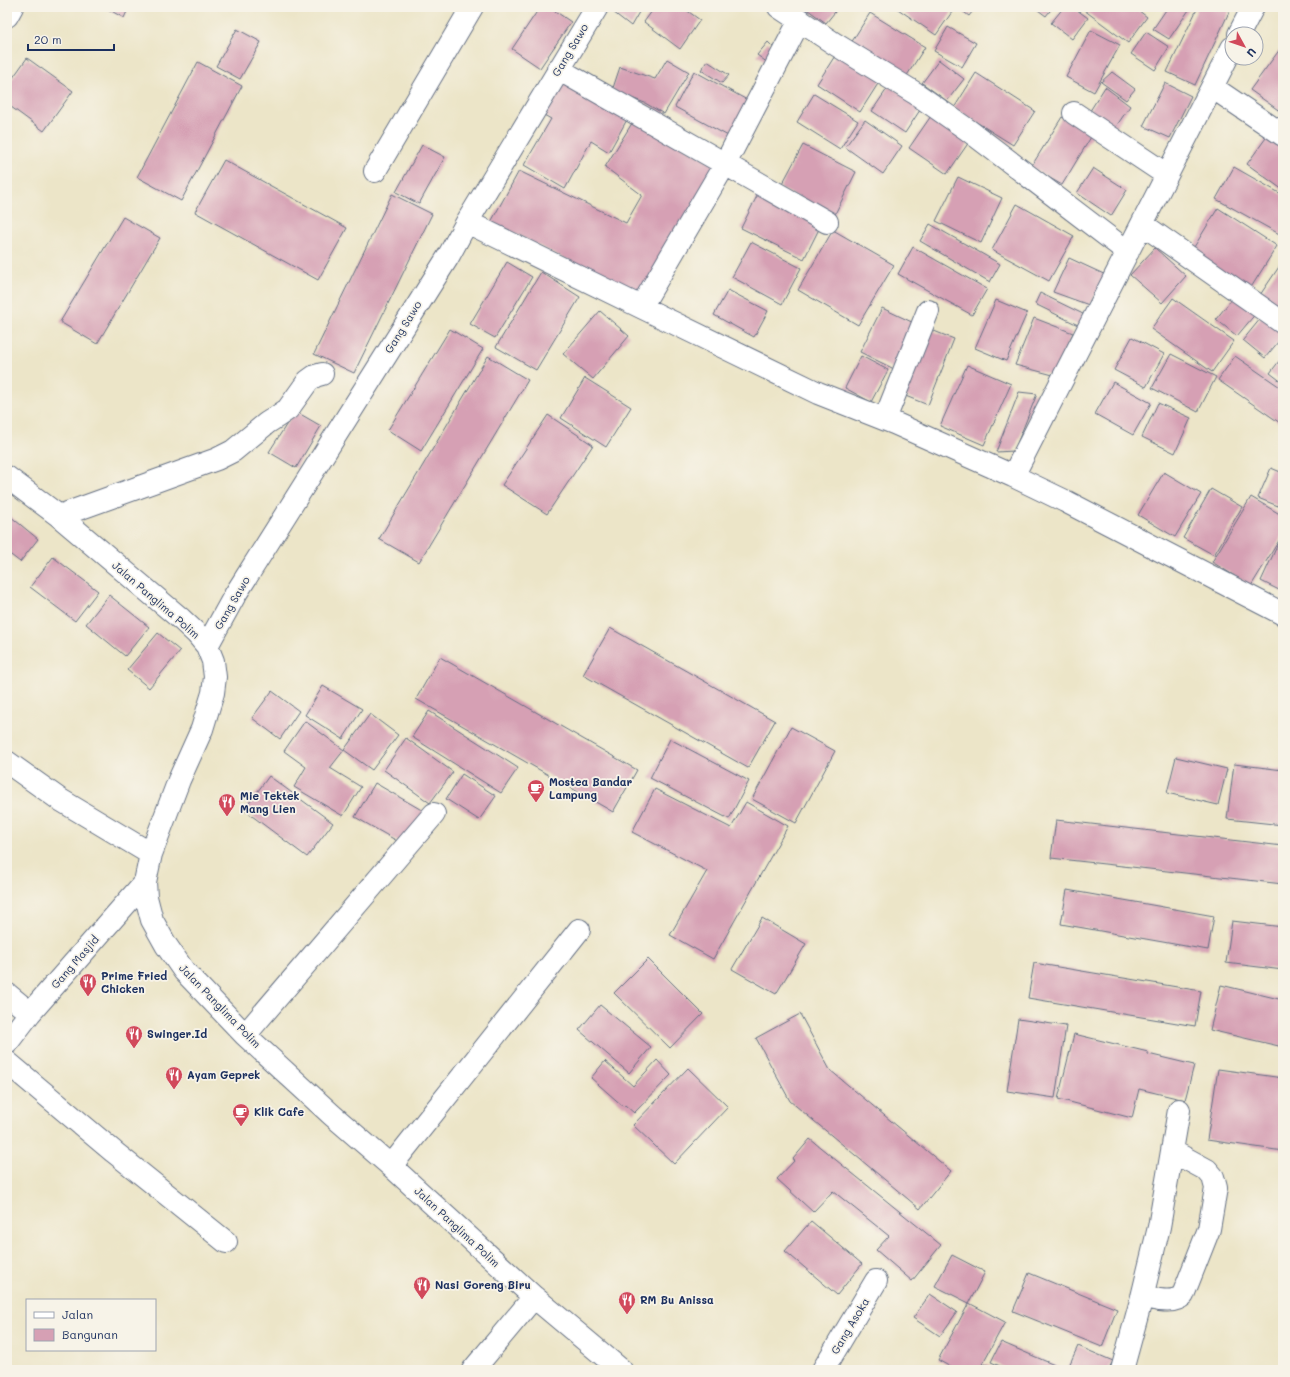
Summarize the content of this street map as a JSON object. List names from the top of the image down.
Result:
{
  "streets": {
    "street": [
      "Gang Sawo",
      "Jalan Panglima Polim",
      "Gang Masjid",
      "Gang Asoka"
    ]
  },
  "crossings": [
    ["Gang Sawo", "Jalan Panglima Polim"],
    ["Jalan Panglima Polim", "Gang Masjid"]
  ],
  "places": {
    "cafe": ["Mostea Bandar Lampung", "Klik Cafe"],
    "restaurant": [
      "Mie Tektek Mang Lien",
      "Prime Fried Chicken",
      "Swinger.Id",
      "Ayam Geprek",
      "Nasi Goreng Biru",
      "RM Bu Anissa"
    ]
  },
  "legend": ["Jalan", "Bangunan"],
  "scale_bar": "20 m",
  "north": "bottom right"
}
